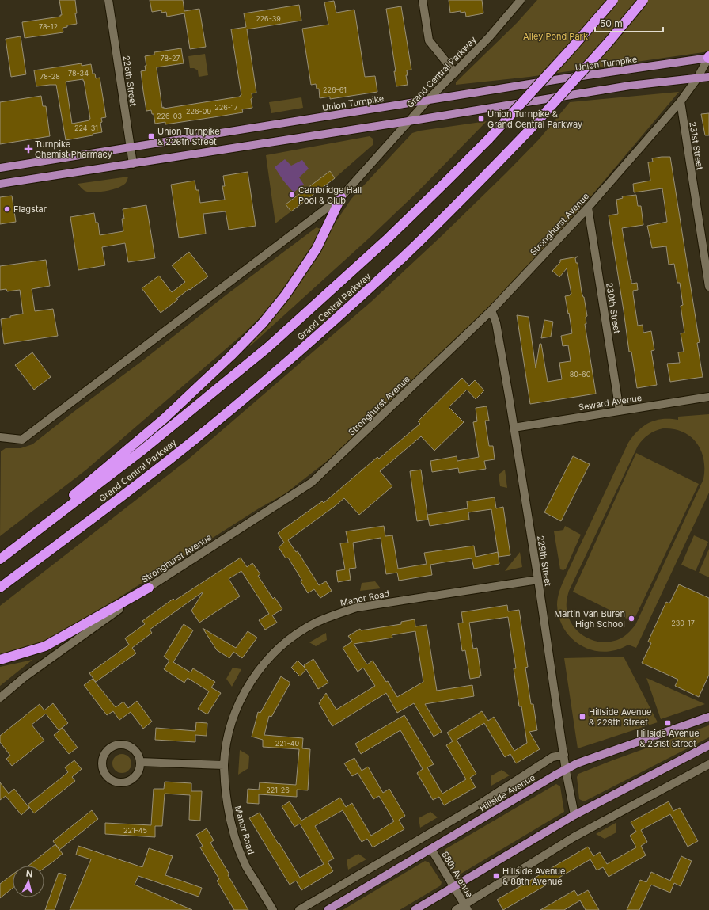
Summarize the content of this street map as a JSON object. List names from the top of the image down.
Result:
{
  "streets": {
    "highway": ["Grand Central Parkway"],
    "main road": ["Union Turnpike", "Hillside Avenue"],
    "street": [
      "226th Street",
      "231st Street",
      "Stronghurst Avenue",
      "230th Street",
      "Seward Avenue",
      "229th Street",
      "Manor Road",
      "88th Avenue"
    ]
  },
  "crossings": [
    ["Union Turnpike", "Grand Central Parkway"],
    ["Union Turnpike", "226th Street"],
    ["Union Turnpike", "Stronghurst Avenue"],
    ["231st Street", "Stronghurst Avenue"],
    ["Stronghurst Avenue", "230th Street"],
    ["Stronghurst Avenue", "229th Street"],
    ["230th Street", "Seward Avenue"],
    ["Seward Avenue", "229th Street"],
    ["229th Street", "Manor Road"],
    ["229th Street", "Hillside Avenue"],
    ["Hillside Avenue", "88th Avenue"]
  ],
  "parks": ["Alley Pond Park"],
  "places": {
    "transit": [
      "Union Turnpike & Grand Central Parkway",
      "Union Turnpike & 226th Street",
      "Hillside Avenue & 229th Street",
      "Hillside Avenue & 231st Street",
      "Hillside Avenue & 88th Avenue"
    ],
    "health": ["Turnpike Chemist Pharmacy"],
    "other": ["Cambridge Hall Pool & Club", "Flagstar", "Martin Van Buren High School"]
  },
  "house_numbers": [
    "226-39",
    "78-12",
    "78-27",
    "78-34",
    "78-28",
    "226-61",
    "226-17",
    "226-09",
    "226-03",
    "224-31",
    "80-60",
    "230-17",
    "221-40",
    "221-26",
    "221-45"
  ],
  "scale_bar": "50 m",
  "north": "top"
}
